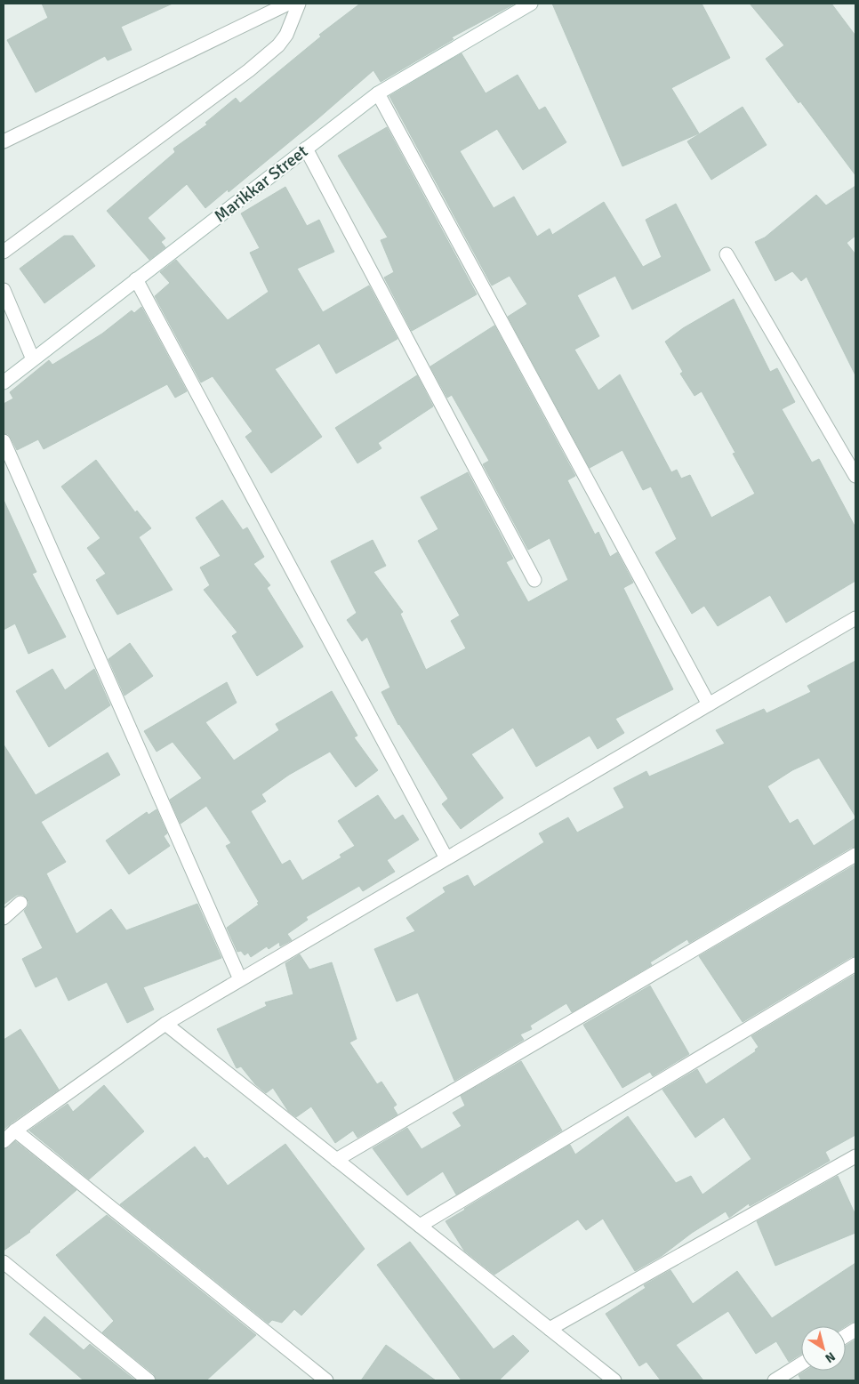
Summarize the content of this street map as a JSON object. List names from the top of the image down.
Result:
{
  "streets": {
    "street": ["Marikkar Street"]
  },
  "north": "bottom right"
}
